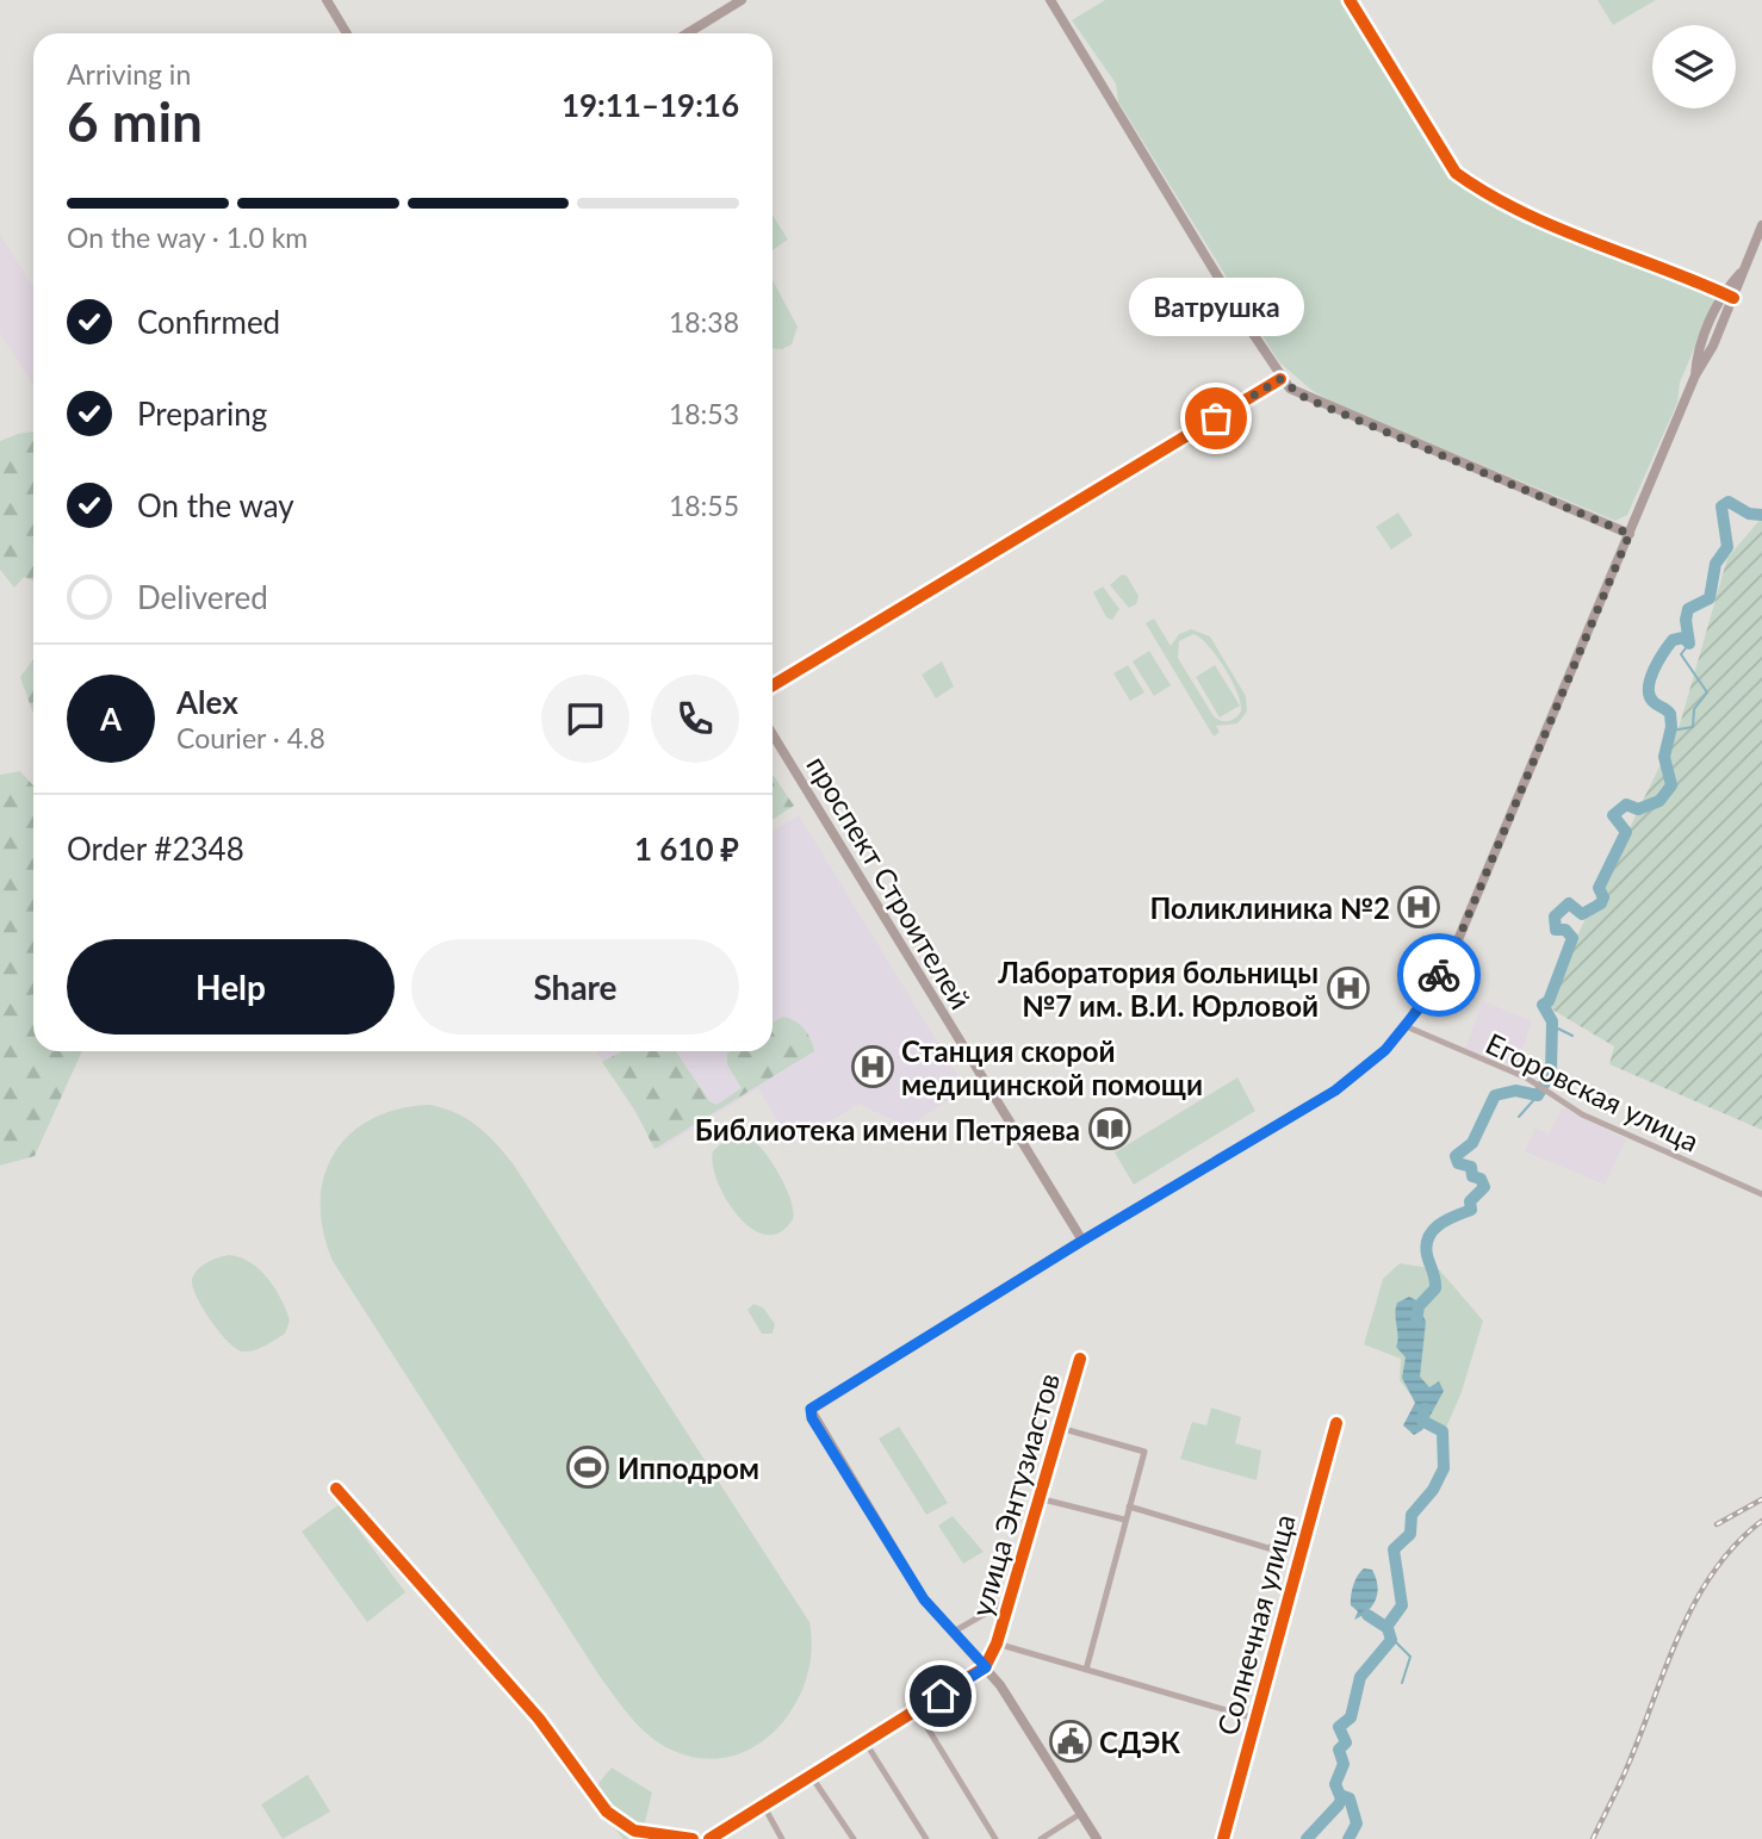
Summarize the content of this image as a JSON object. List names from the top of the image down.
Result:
{
  "streets": {
    "main road": ["проспект Строителей"],
    "street": ["Егоровская улица", "улица Энтузиастов", "Солнечная улица"]
  },
  "places": {
    "other": ["Ватрушка"],
    "hospital": ["Поликлиника №2", "Лаборатория больницы №7 им. В.И. Юрловой", "Станция скорой медицинской помощи"],
    "library": ["Библиотека имени Петряева"],
    "sports": ["Ипподром"],
    "public building": ["СДЭК"]
  },
  "page": {
    "heading": ["6 min", "Arriving in", "19:11–19:16"],
    "panel": [
      "Alex",
      "Courier · 4.8",
      "Order #2348",
      "1 610 ₽"
    ],
    "bar": "On the way · 1.0 km",
    "list": [
      ["Confirmed", "18:38"],
      ["Preparing", "18:53"],
      ["On the way", "18:55"],
      "Delivered"
    ],
    "bubble": "Ватрушка",
    "round": "A",
    "buttons": ["Help", "Share"]
  }
}
